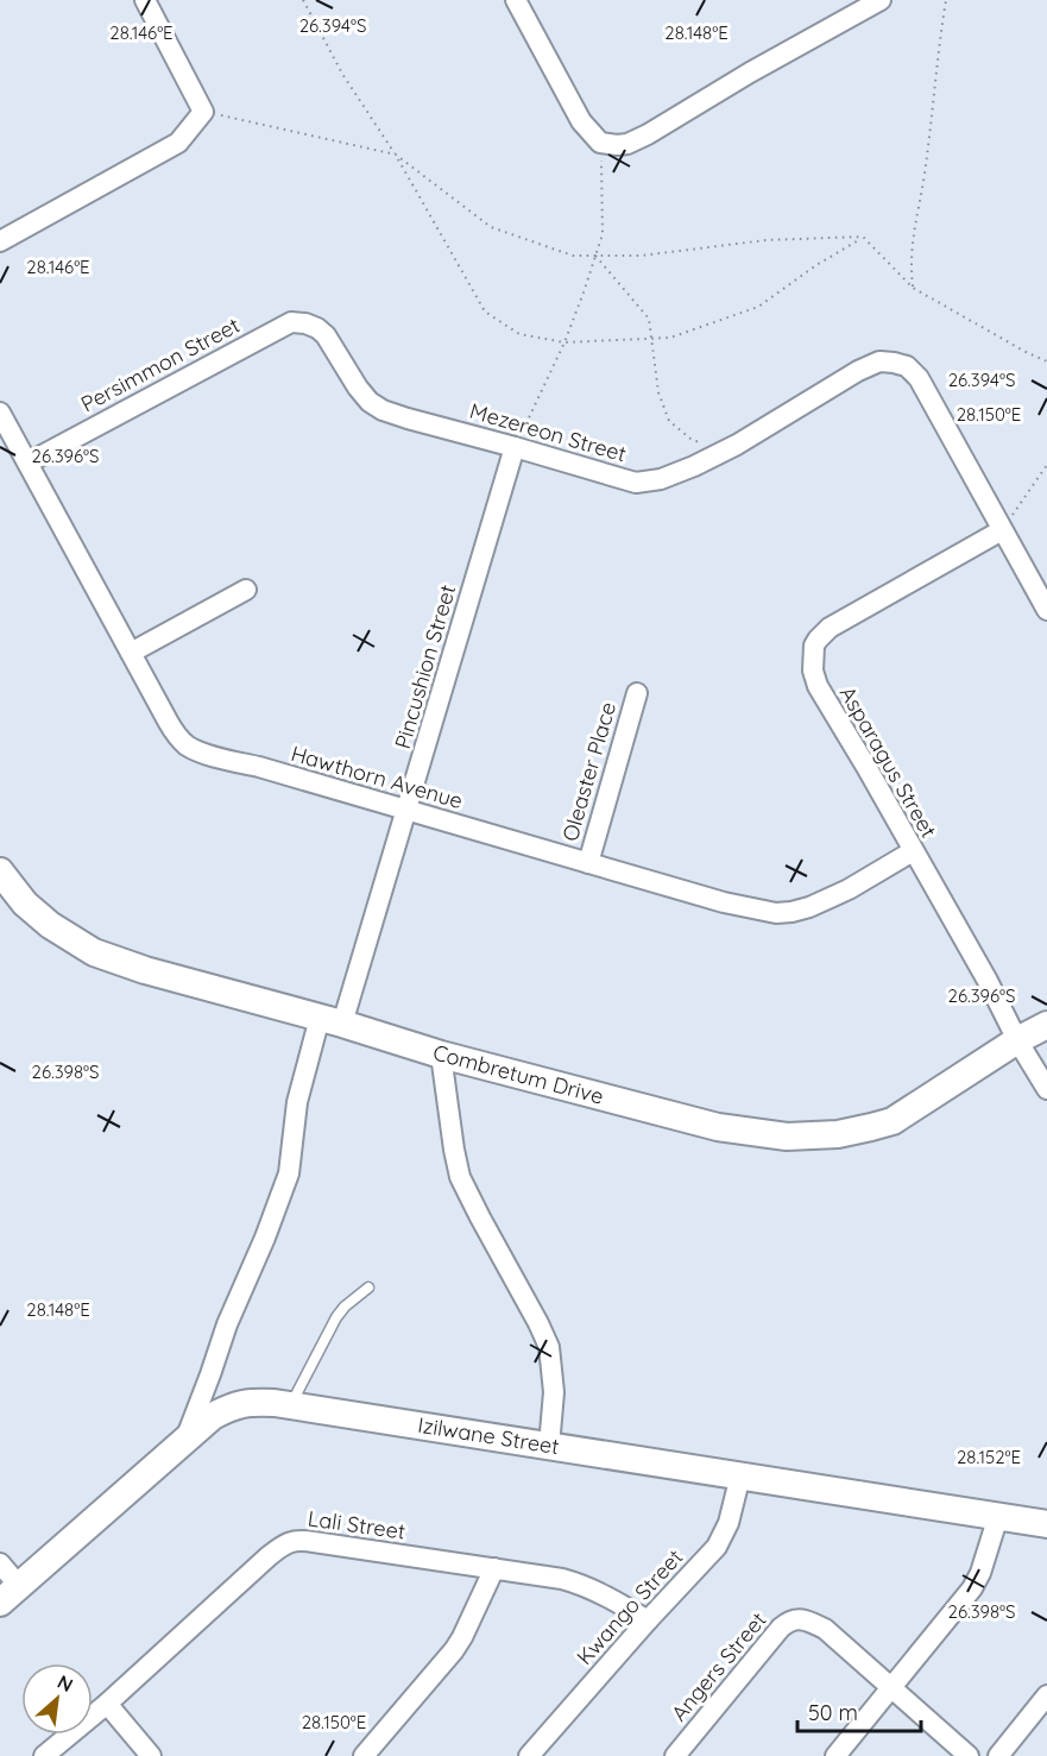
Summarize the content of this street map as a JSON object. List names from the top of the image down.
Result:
{
  "streets": {
    "street": [
      "Persimmon Street",
      "Mezereon Street",
      "Pincushion Street",
      "Asparagus Street",
      "Oleaster Place",
      "Hawthorn Avenue",
      "Combretum Drive",
      "Izilwane Street",
      "Lali Street",
      "Kwango Street",
      "Angers Street"
    ]
  },
  "crossings": [
    ["Persimmon Street", "Mezereon Street"],
    ["Persimmon Street", "Hawthorn Avenue"],
    ["Mezereon Street", "Pincushion Street"],
    ["Mezereon Street", "Asparagus Street"],
    ["Pincushion Street", "Hawthorn Avenue"],
    ["Pincushion Street", "Combretum Drive"],
    ["Pincushion Street", "Izilwane Street"],
    ["Asparagus Street", "Hawthorn Avenue"],
    ["Asparagus Street", "Combretum Drive"],
    ["Oleaster Place", "Hawthorn Avenue"],
    ["Izilwane Street", "Kwango Street"],
    ["Lali Street", "Kwango Street"]
  ],
  "scale_bar": "50 m",
  "north": "top right",
  "coordinates": [
    "26.394°S",
    "28.146°E",
    "28.148°E",
    "28.150°E",
    "26.396°S",
    "26.398°S",
    "28.152°E"
  ]
}
